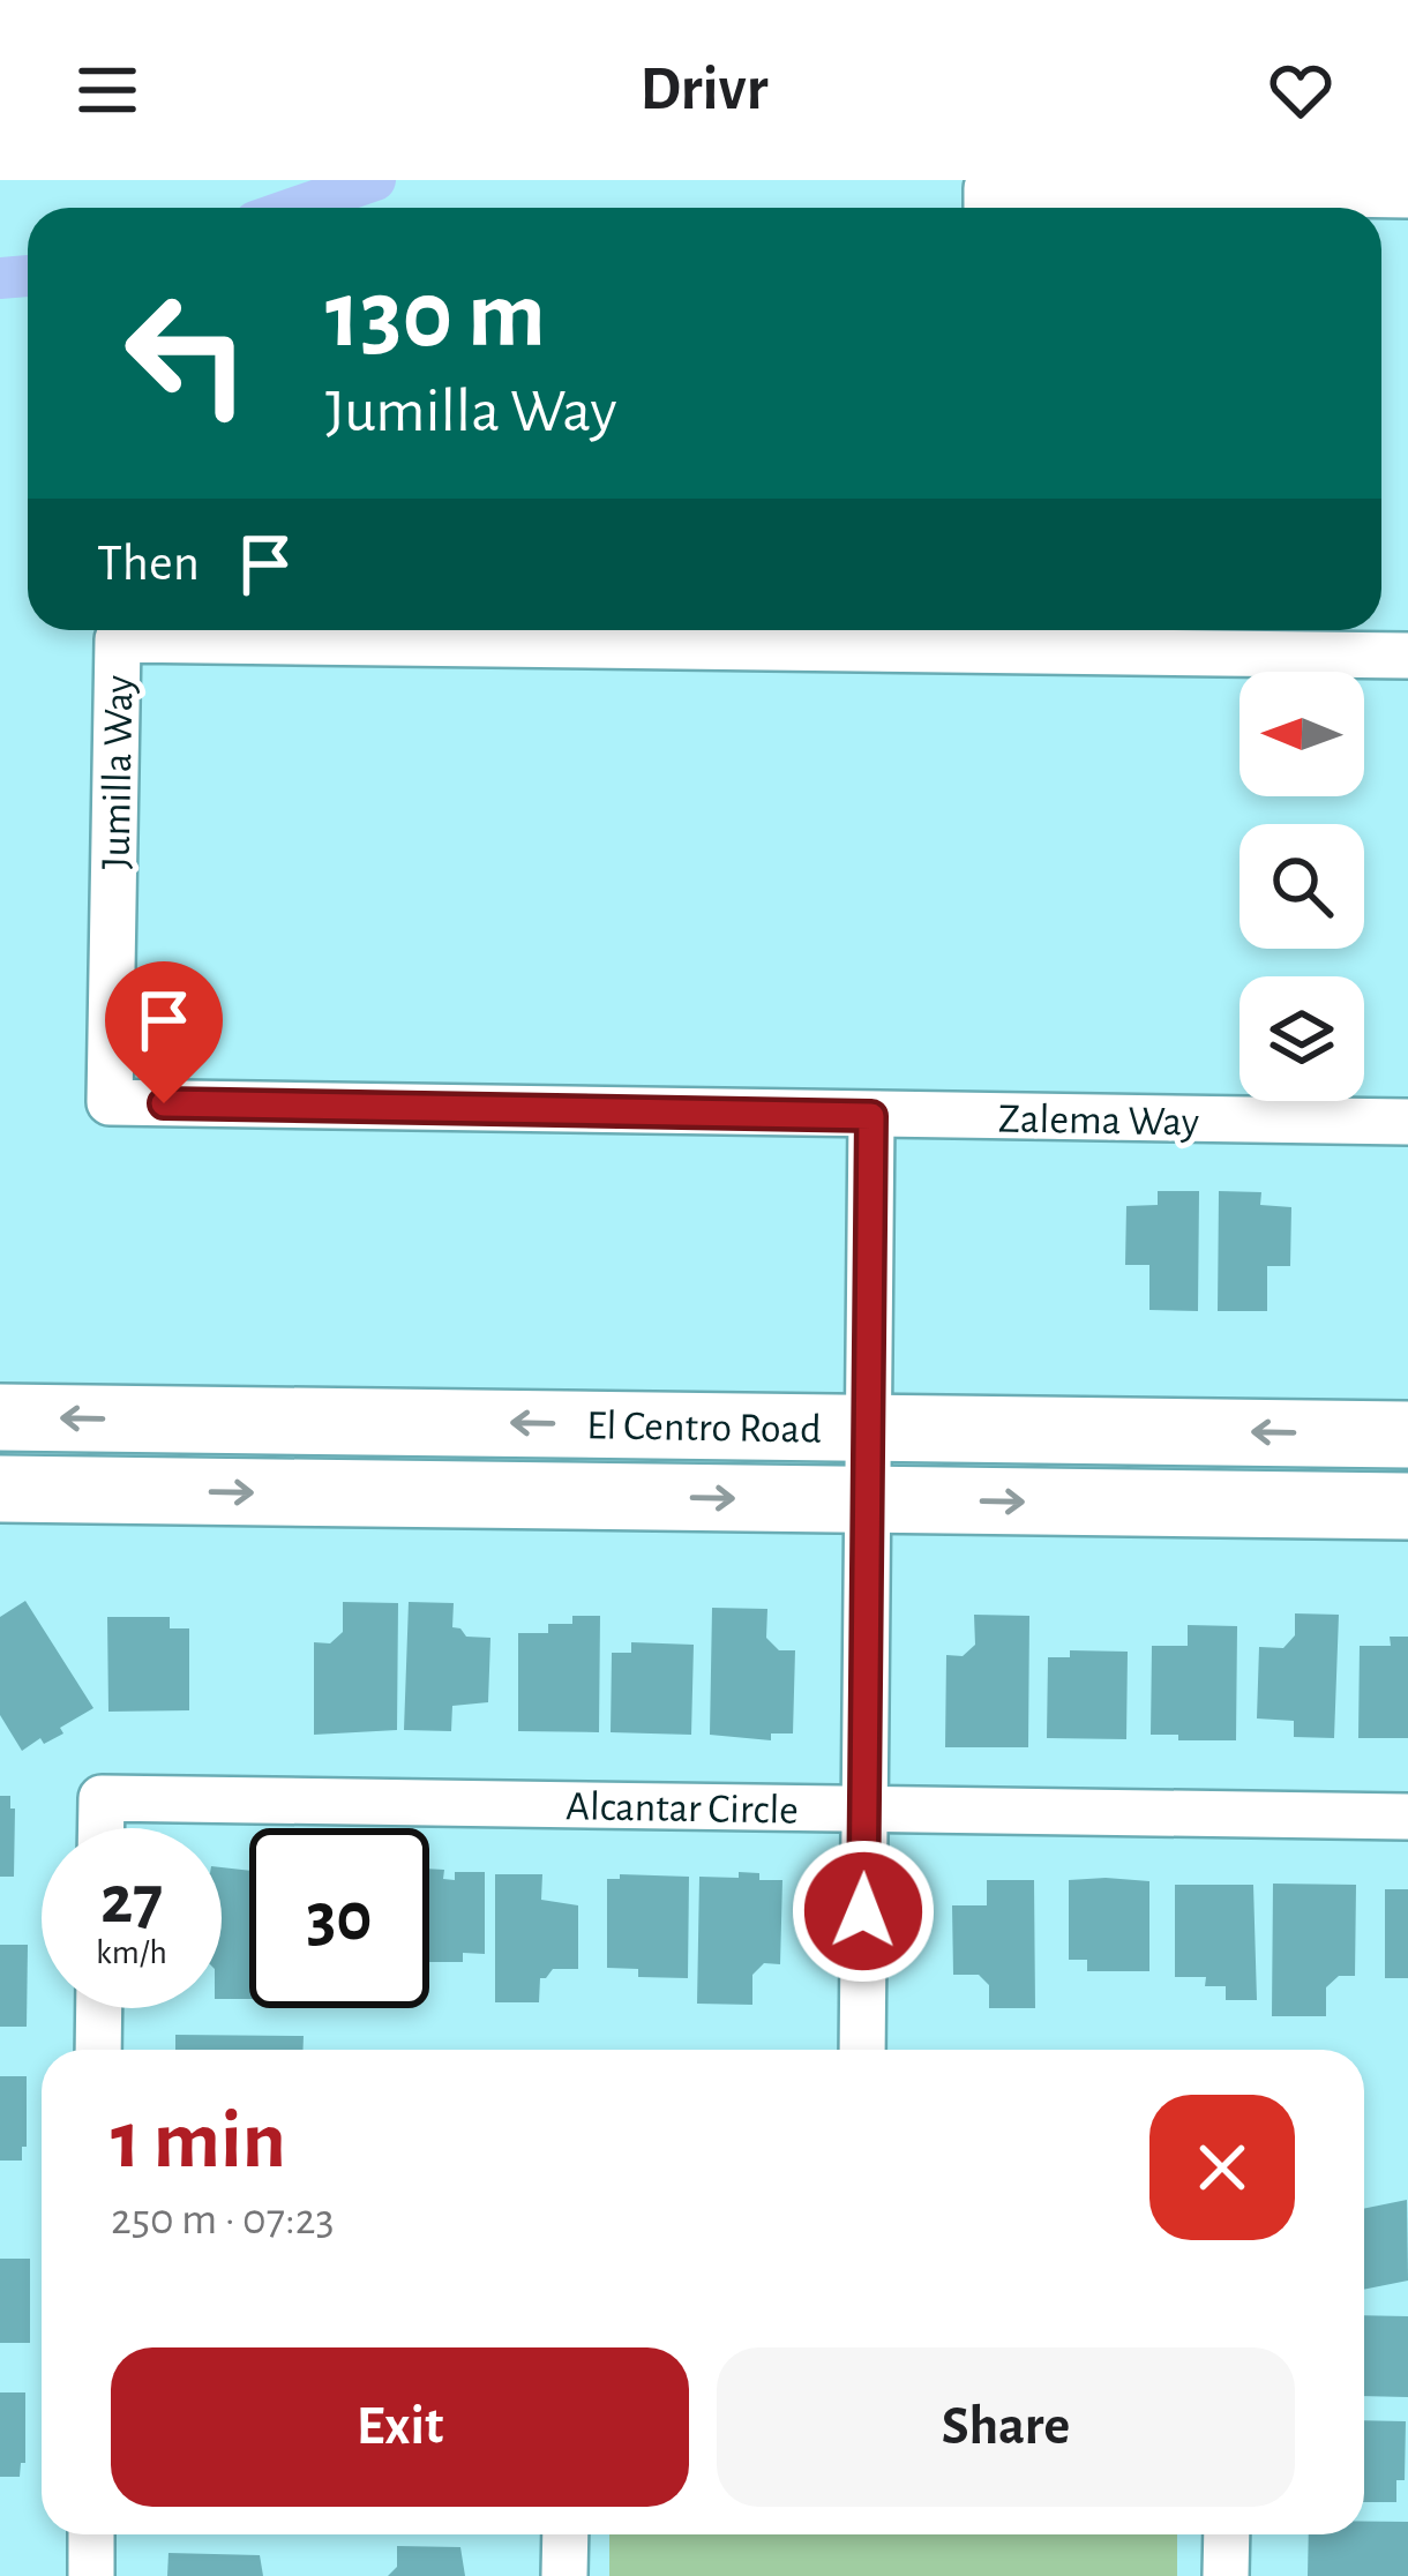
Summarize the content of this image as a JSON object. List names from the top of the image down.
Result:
{
  "streets": {
    "main road": ["El Centro Road"],
    "street": ["Jumilla Way", "Zalema Way", "Alcantar Circle"]
  },
  "crossings": [
    ["Jumilla Way", "Zalema Way"]
  ],
  "north": "left",
  "page": {
    "header": "Drivr",
    "turn": ["130 m", "Jumilla Way"],
    "then": "Then",
    "speed": "27 km/h",
    "limit": "30",
    "heading": ["1 min", "250 m · 07:23"],
    "buttons": ["Exit", "Share"]
  }
}
